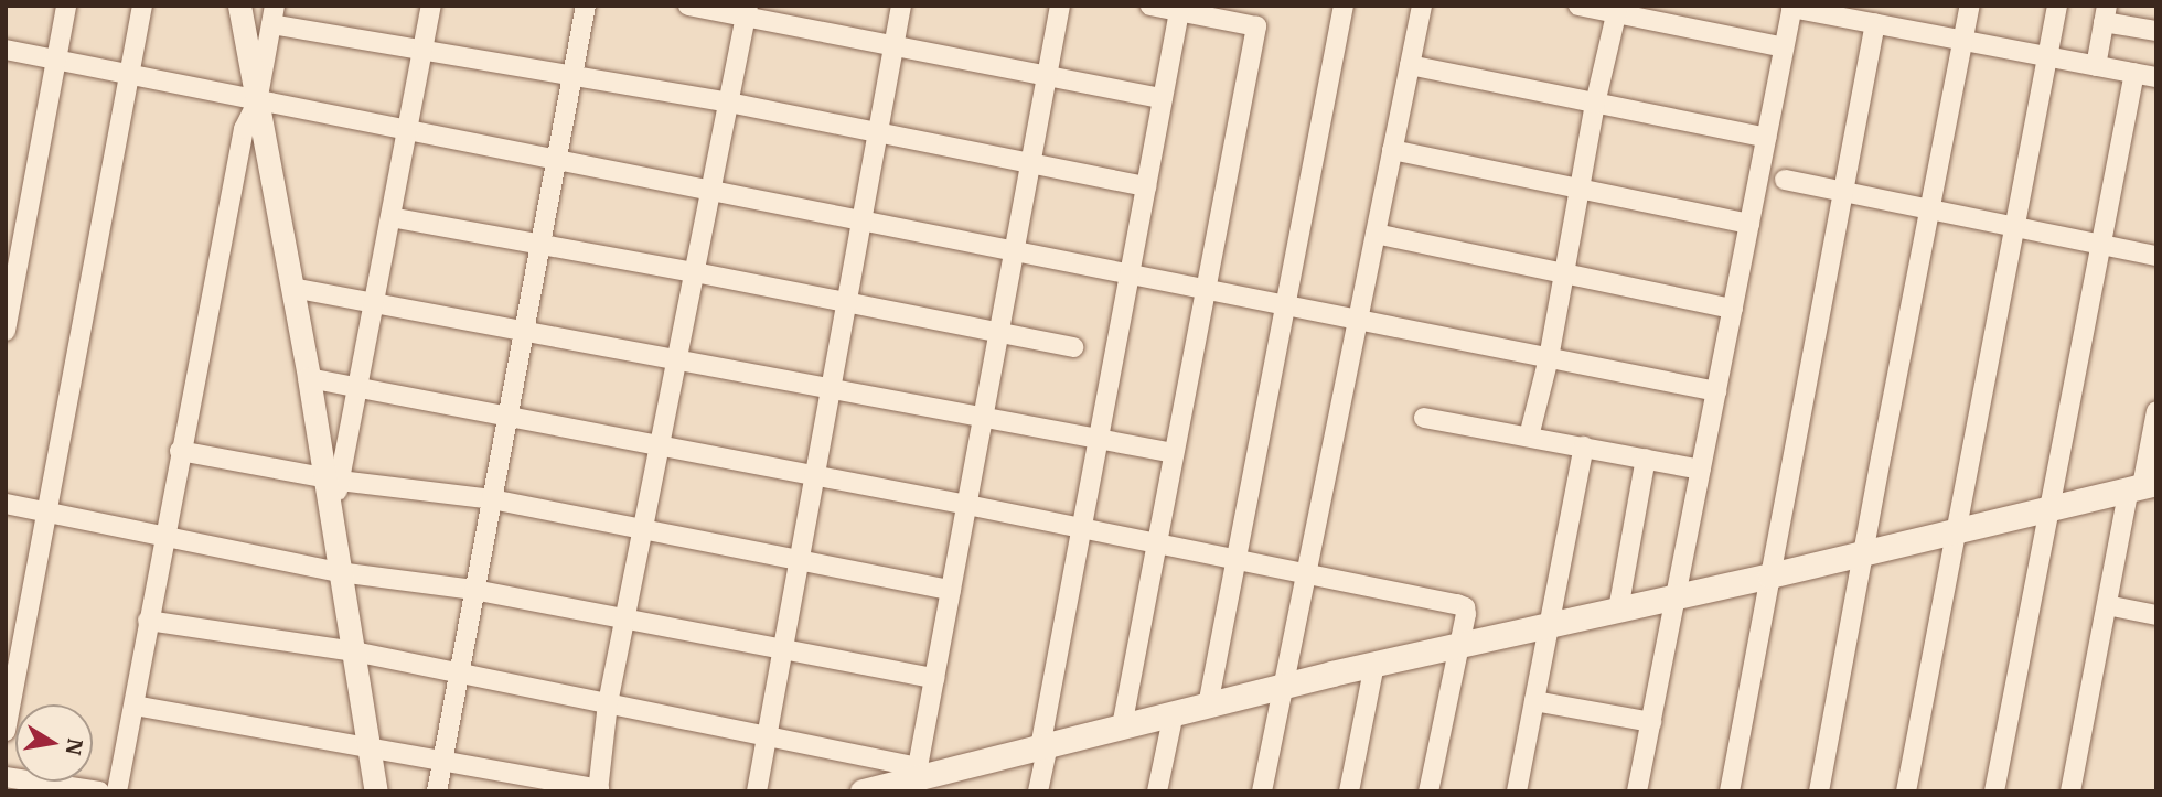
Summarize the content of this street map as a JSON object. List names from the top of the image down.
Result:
{
  "north": "right"
}
